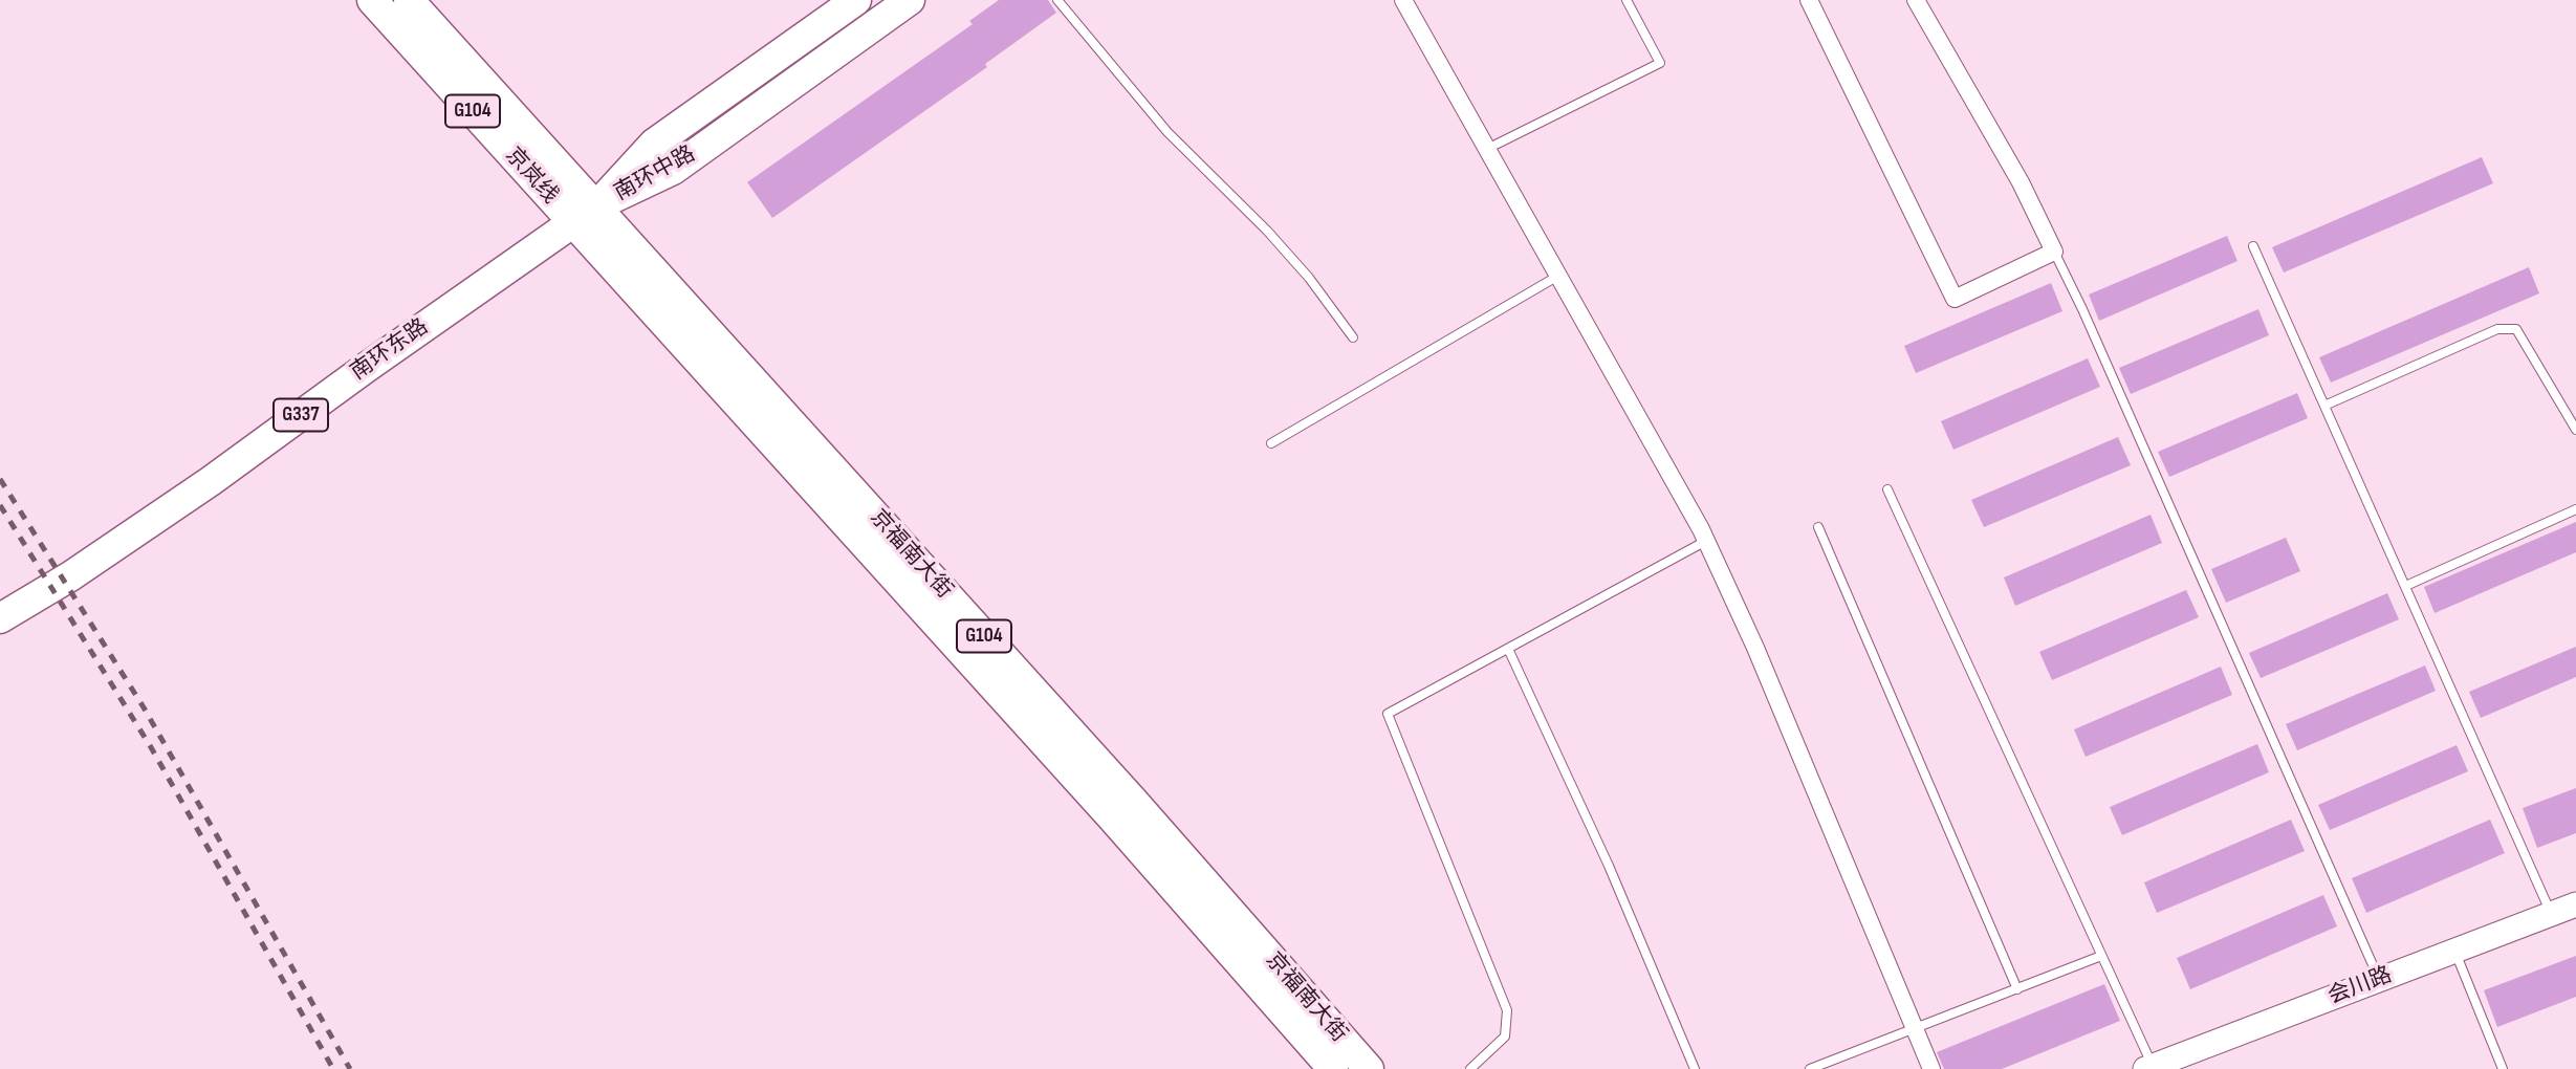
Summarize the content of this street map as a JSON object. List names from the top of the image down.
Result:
{
  "streets": {
    "highway": [
      "G104",
      "南环中路",
      "京岚线",
      "南环东路",
      "G337",
      "京福南大街"
    ],
    "street": ["会川路"]
  },
  "crossings": [
    ["南环中路", "京岚线"],
    ["南环中路", "南环东路"],
    ["南环中路", "京福南大街"],
    ["京岚线", "南环东路"],
    ["京岚线", "京福南大街"],
    ["南环东路", "京福南大街"]
  ]
}
